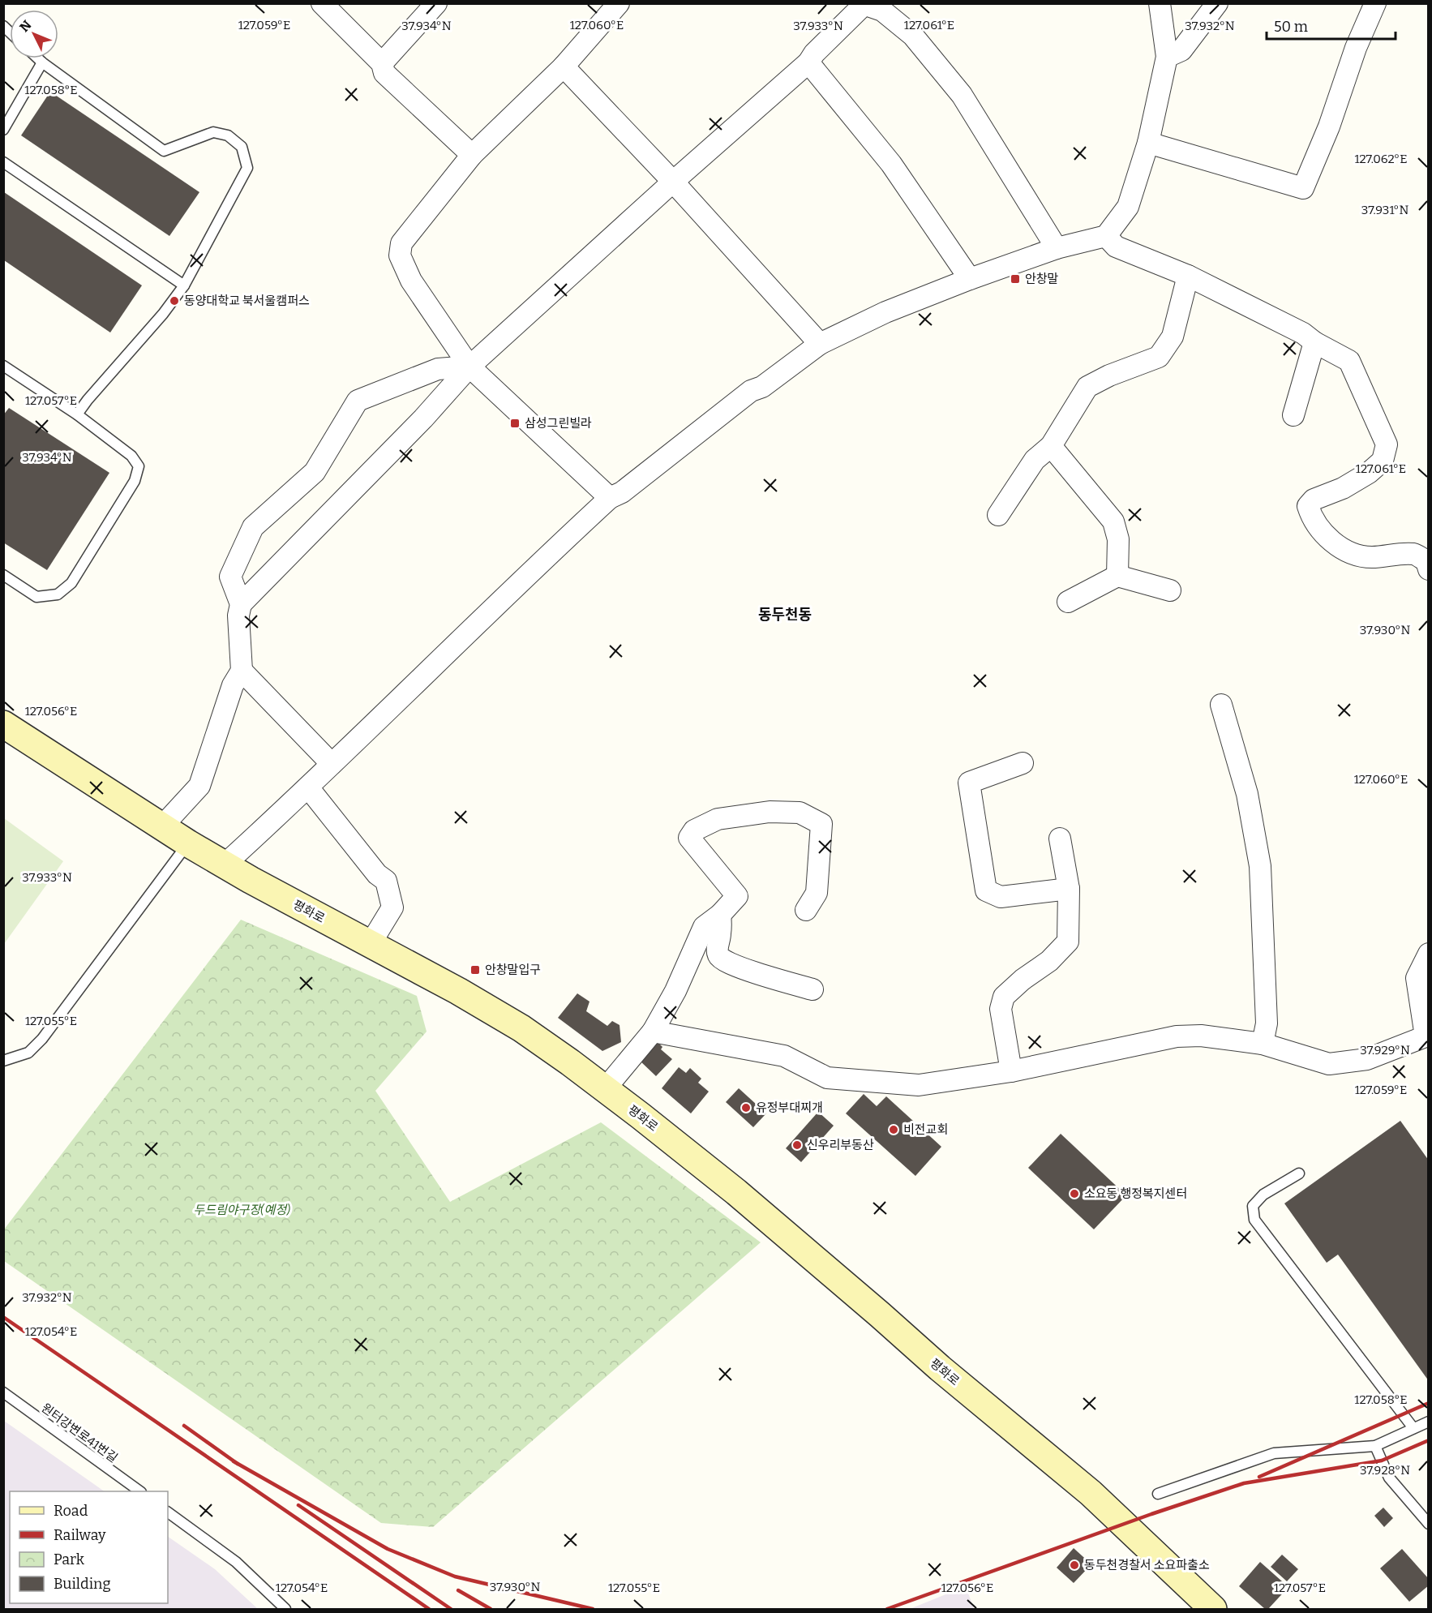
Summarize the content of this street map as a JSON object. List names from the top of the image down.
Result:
{
  "streets": {
    "main road": ["평화로"],
    "lane": ["원터강변로41번길"]
  },
  "districts": ["동두천동"],
  "parks": ["두드림야구장(예정)"],
  "places": {
    "transit": ["안창말", "삼성그린빌라", "안창말입구"],
    "other": [
      "동양대학교 북서울캠퍼스",
      "유정부대찌개",
      "비전교회",
      "신우리부동산",
      "소요동 행정복지센터",
      "동두천경찰서 소요파출소"
    ]
  },
  "legend": [
    "Road",
    "Railway",
    "Park",
    "Building"
  ],
  "scale_bar": "50 m",
  "north": "top left",
  "coordinates": [
    "127.059°E",
    "127.060°E",
    "127.061°E",
    "37.934°N",
    "37.933°N",
    "37.932°N",
    "127.058°E",
    "127.062°E",
    "37.931°N",
    "127.057°E",
    "37.930°N",
    "127.056°E",
    "127.055°E",
    "37.929°N",
    "127.054°E",
    "37.928°N"
  ]
}
